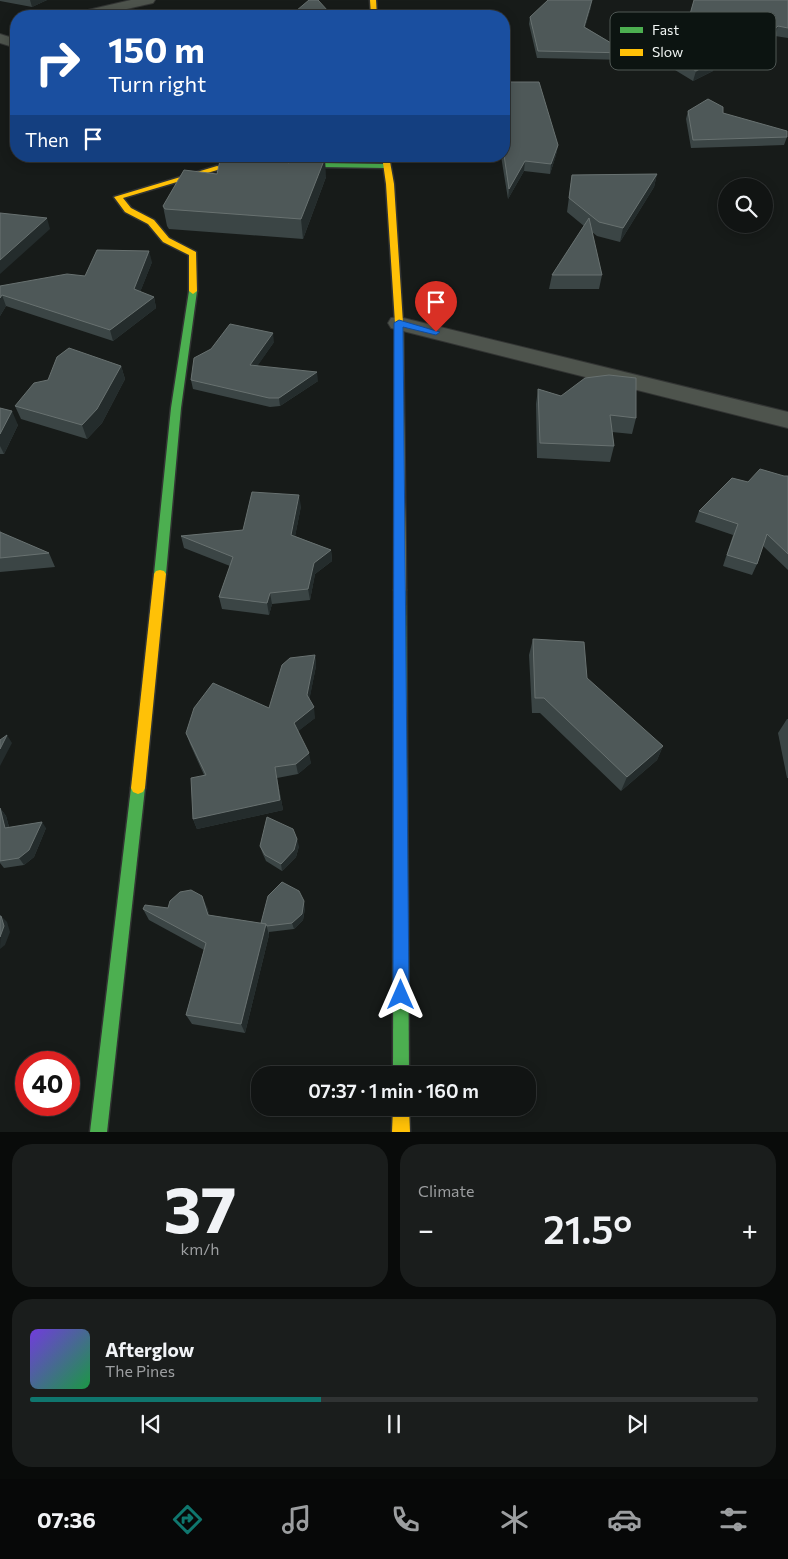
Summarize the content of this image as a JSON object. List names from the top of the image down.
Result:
{
  "legend": ["Fast", "Slow"],
  "page": {
    "turn": ["150 m", "Turn right"],
    "then": "Then",
    "limit": "40",
    "trip": "07:37 · 1 min · 160 m",
    "tile": [
      ["37", "km/h"],
      "Climate"
    ],
    "heat": ["−", "21.5°", "+"],
    "song": ["Afterglow", "The Pines"],
    "tabs": "07:36"
  }
}
